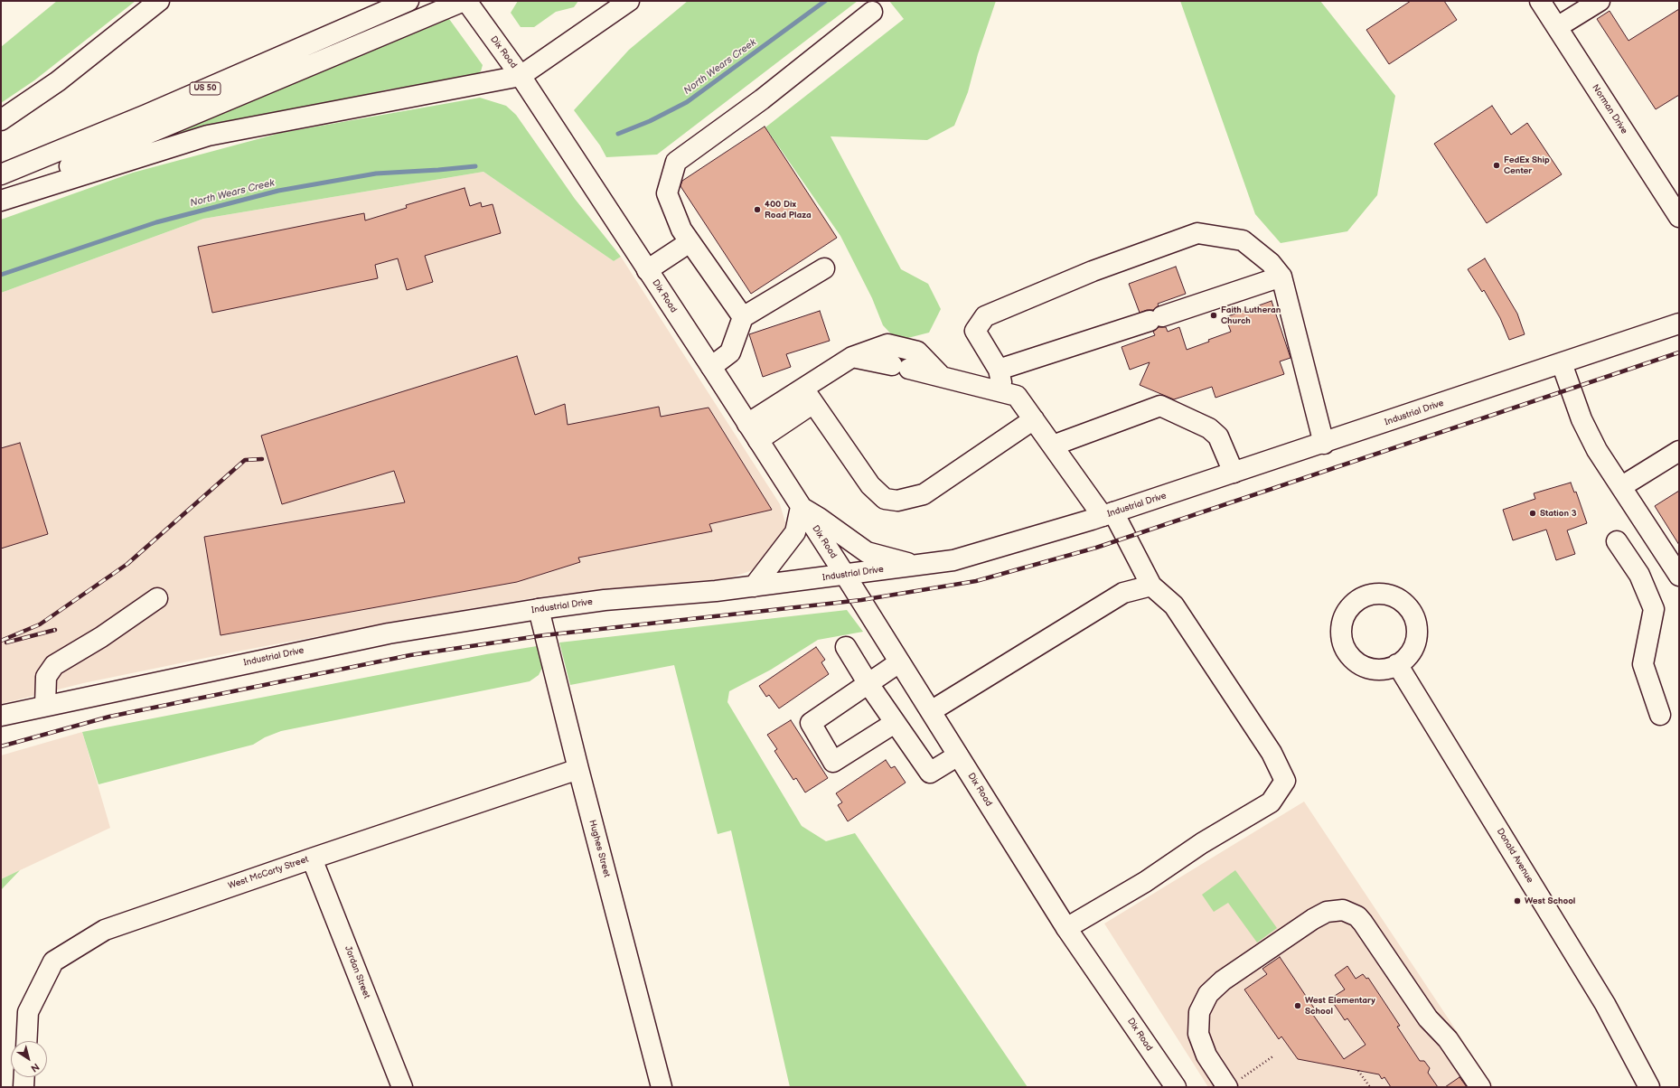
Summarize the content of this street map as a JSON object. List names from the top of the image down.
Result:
{
  "streets": {
    "main road": [
      "Dix Road",
      "US 50",
      "Norman Drive",
      "Industrial Drive",
      "Hughes Street",
      "Donald Avenue",
      "West McCarty Street",
      "Jordan Street"
    ]
  },
  "crossings": [
    ["Dix Road", "Industrial Drive"],
    ["Industrial Drive", "Hughes Street"],
    ["Hughes Street", "West McCarty Street"],
    ["West McCarty Street", "Jordan Street"]
  ],
  "water": ["North Wears Creek"],
  "places": [
    "FedEx Ship Center",
    "400 Dix Road Plaza",
    "Faith Lutheran Church",
    "Station 3",
    "West School",
    "West Elementary School"
  ],
  "north": "bottom right"
}
